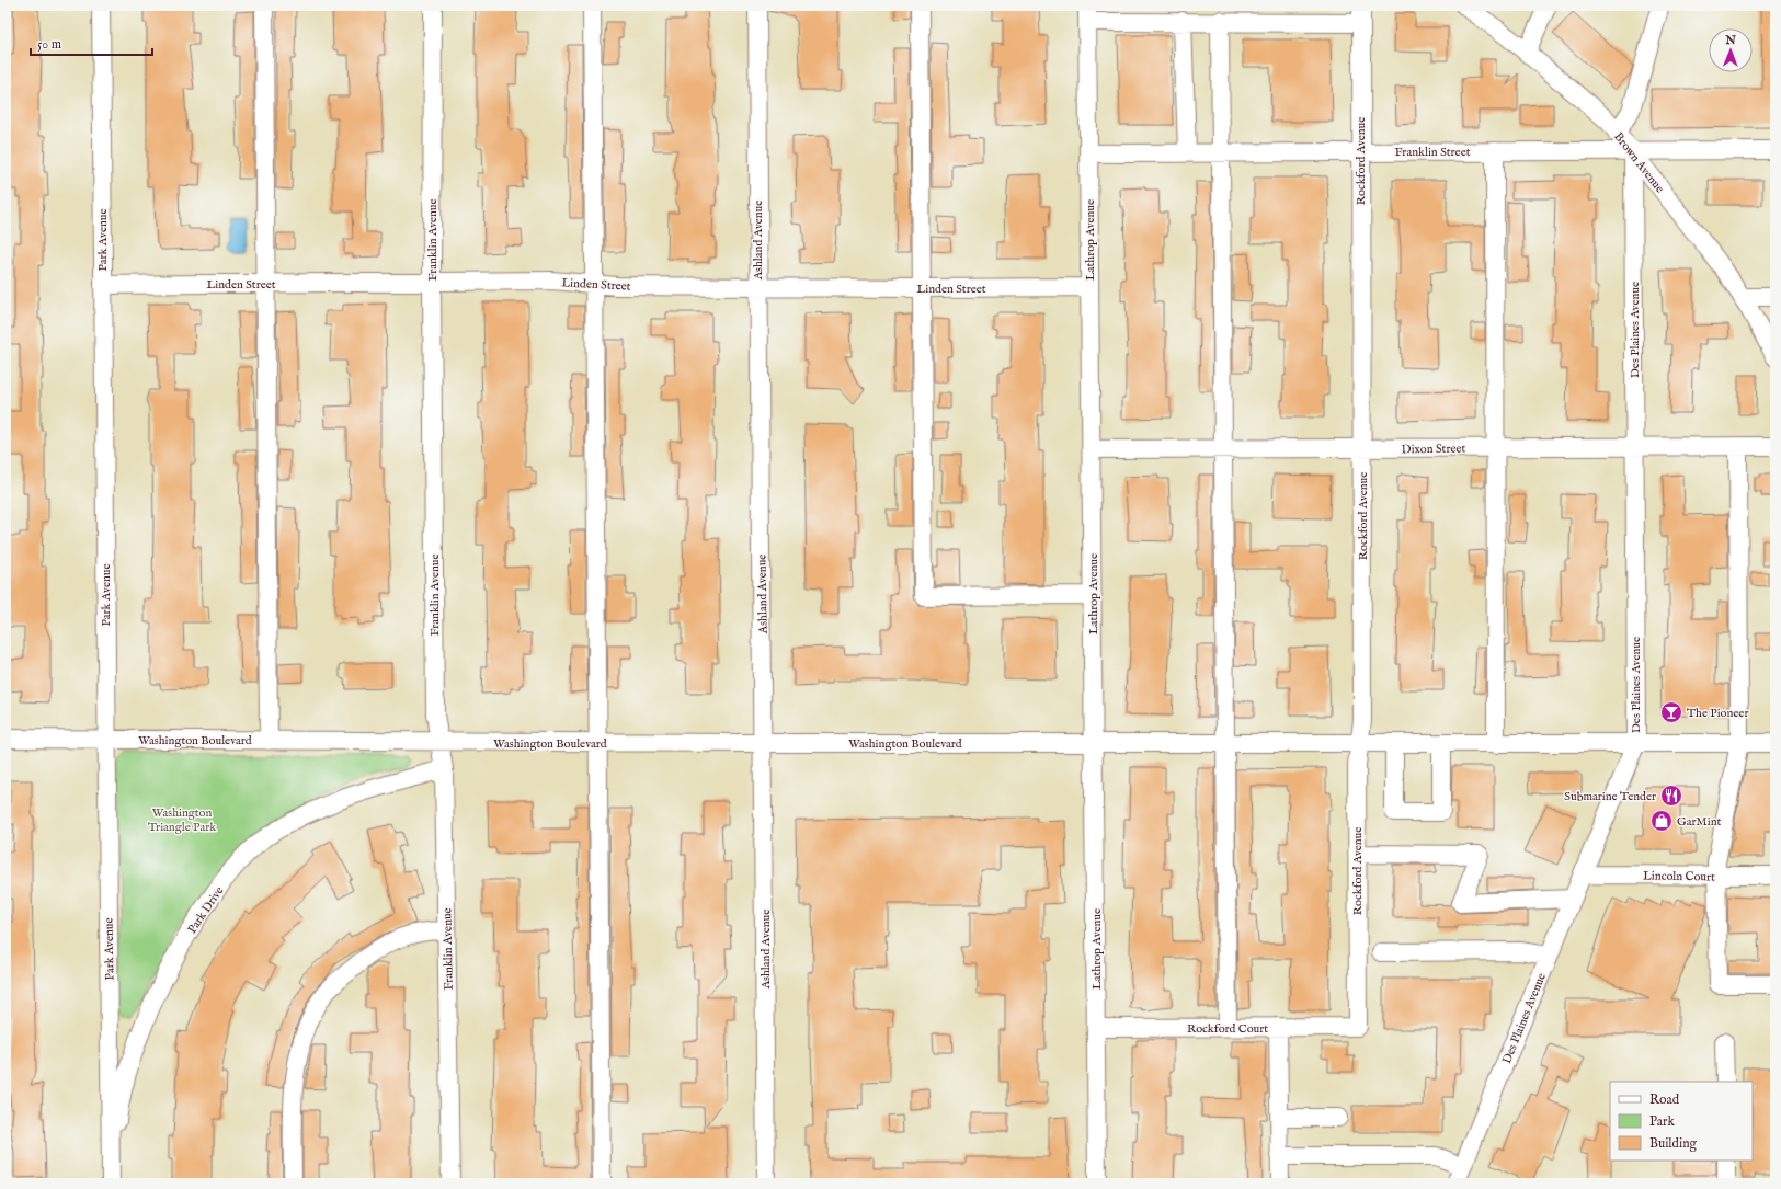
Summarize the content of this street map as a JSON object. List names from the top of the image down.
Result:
{
  "streets": {
    "street": [
      "Franklin Street",
      "Rockford Avenue",
      "Brown Avenue",
      "Park Avenue",
      "Franklin Avenue",
      "Ashland Avenue",
      "Lathrop Avenue",
      "Linden Street",
      "Des Plaines Avenue",
      "Dixon Street",
      "Washington Boulevard",
      "Lincoln Court",
      "Park Drive",
      "Rockford Court"
    ]
  },
  "crossings": [
    ["Franklin Street", "Rockford Avenue"],
    ["Franklin Street", "Brown Avenue"],
    ["Franklin Street", "Lathrop Avenue"],
    ["Franklin Street", "Des Plaines Avenue"],
    ["Rockford Avenue", "Dixon Street"],
    ["Rockford Avenue", "Washington Boulevard"],
    ["Rockford Avenue", "Rockford Court"],
    ["Brown Avenue", "Des Plaines Avenue"],
    ["Park Avenue", "Linden Street"],
    ["Park Avenue", "Washington Boulevard"],
    ["Park Avenue", "Park Drive"],
    ["Franklin Avenue", "Linden Street"],
    ["Franklin Avenue", "Washington Boulevard"],
    ["Franklin Avenue", "Park Drive"],
    ["Ashland Avenue", "Linden Street"],
    ["Ashland Avenue", "Washington Boulevard"],
    ["Lathrop Avenue", "Linden Street"],
    ["Lathrop Avenue", "Dixon Street"],
    ["Lathrop Avenue", "Washington Boulevard"],
    ["Lathrop Avenue", "Rockford Court"],
    ["Des Plaines Avenue", "Dixon Street"],
    ["Des Plaines Avenue", "Washington Boulevard"],
    ["Des Plaines Avenue", "Lincoln Court"]
  ],
  "parks": ["Washington Triangle Park"],
  "places": {
    "bar": ["The Pioneer"],
    "restaurant": ["Submarine Tender"],
    "shop": ["GarMint"]
  },
  "legend": ["Road", "Park", "Building"],
  "scale_bar": "50 m",
  "north": "top"
}
